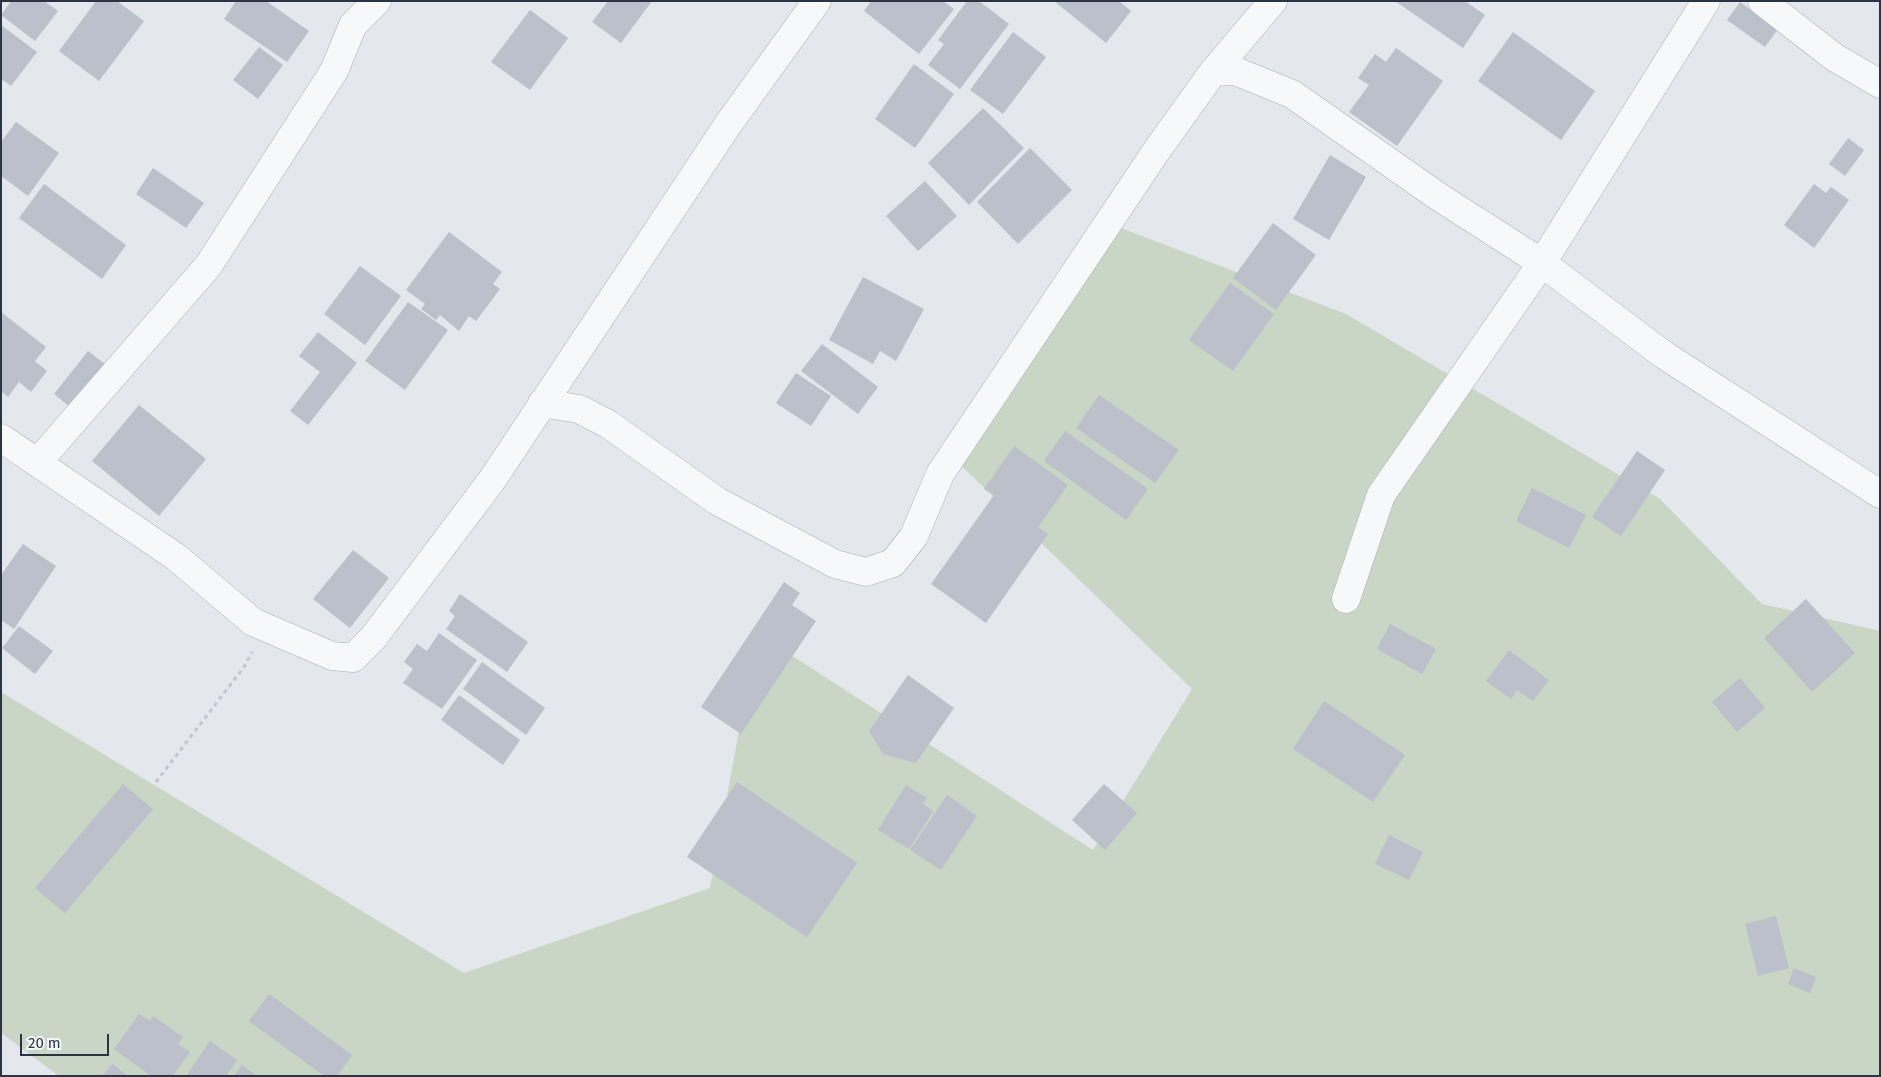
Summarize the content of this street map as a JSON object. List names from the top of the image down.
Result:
{
  "scale_bar": "20 m"
}
